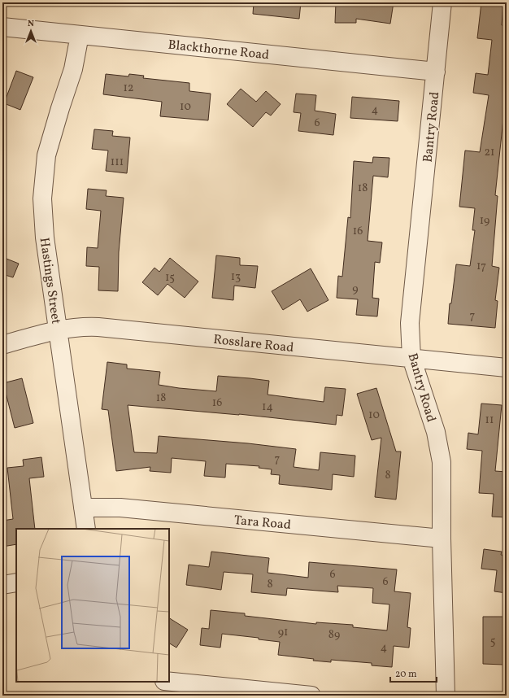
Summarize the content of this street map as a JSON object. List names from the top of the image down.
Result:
{
  "streets": {
    "street": [
      "Blackthorne Road",
      "Bantry Road",
      "Hastings Street",
      "Rosslare Road",
      "Tara Road"
    ]
  },
  "crossings": [
    ["Blackthorne Road", "Bantry Road"],
    ["Blackthorne Road", "Hastings Street"],
    ["Bantry Road", "Rosslare Road"],
    ["Bantry Road", "Tara Road"],
    ["Hastings Street", "Rosslare Road"],
    ["Hastings Street", "Tara Road"]
  ],
  "house_numbers": [
    "12",
    "10",
    "4",
    "6",
    "21",
    "111",
    "18",
    "19",
    "16",
    "17",
    "13",
    "15",
    "9",
    "7",
    "18",
    "16",
    "14",
    "10",
    "11",
    "7",
    "8",
    "6",
    "6",
    "8",
    "91",
    "89",
    "5",
    "4"
  ],
  "scale_bar": "20 m",
  "north": "top"
}
